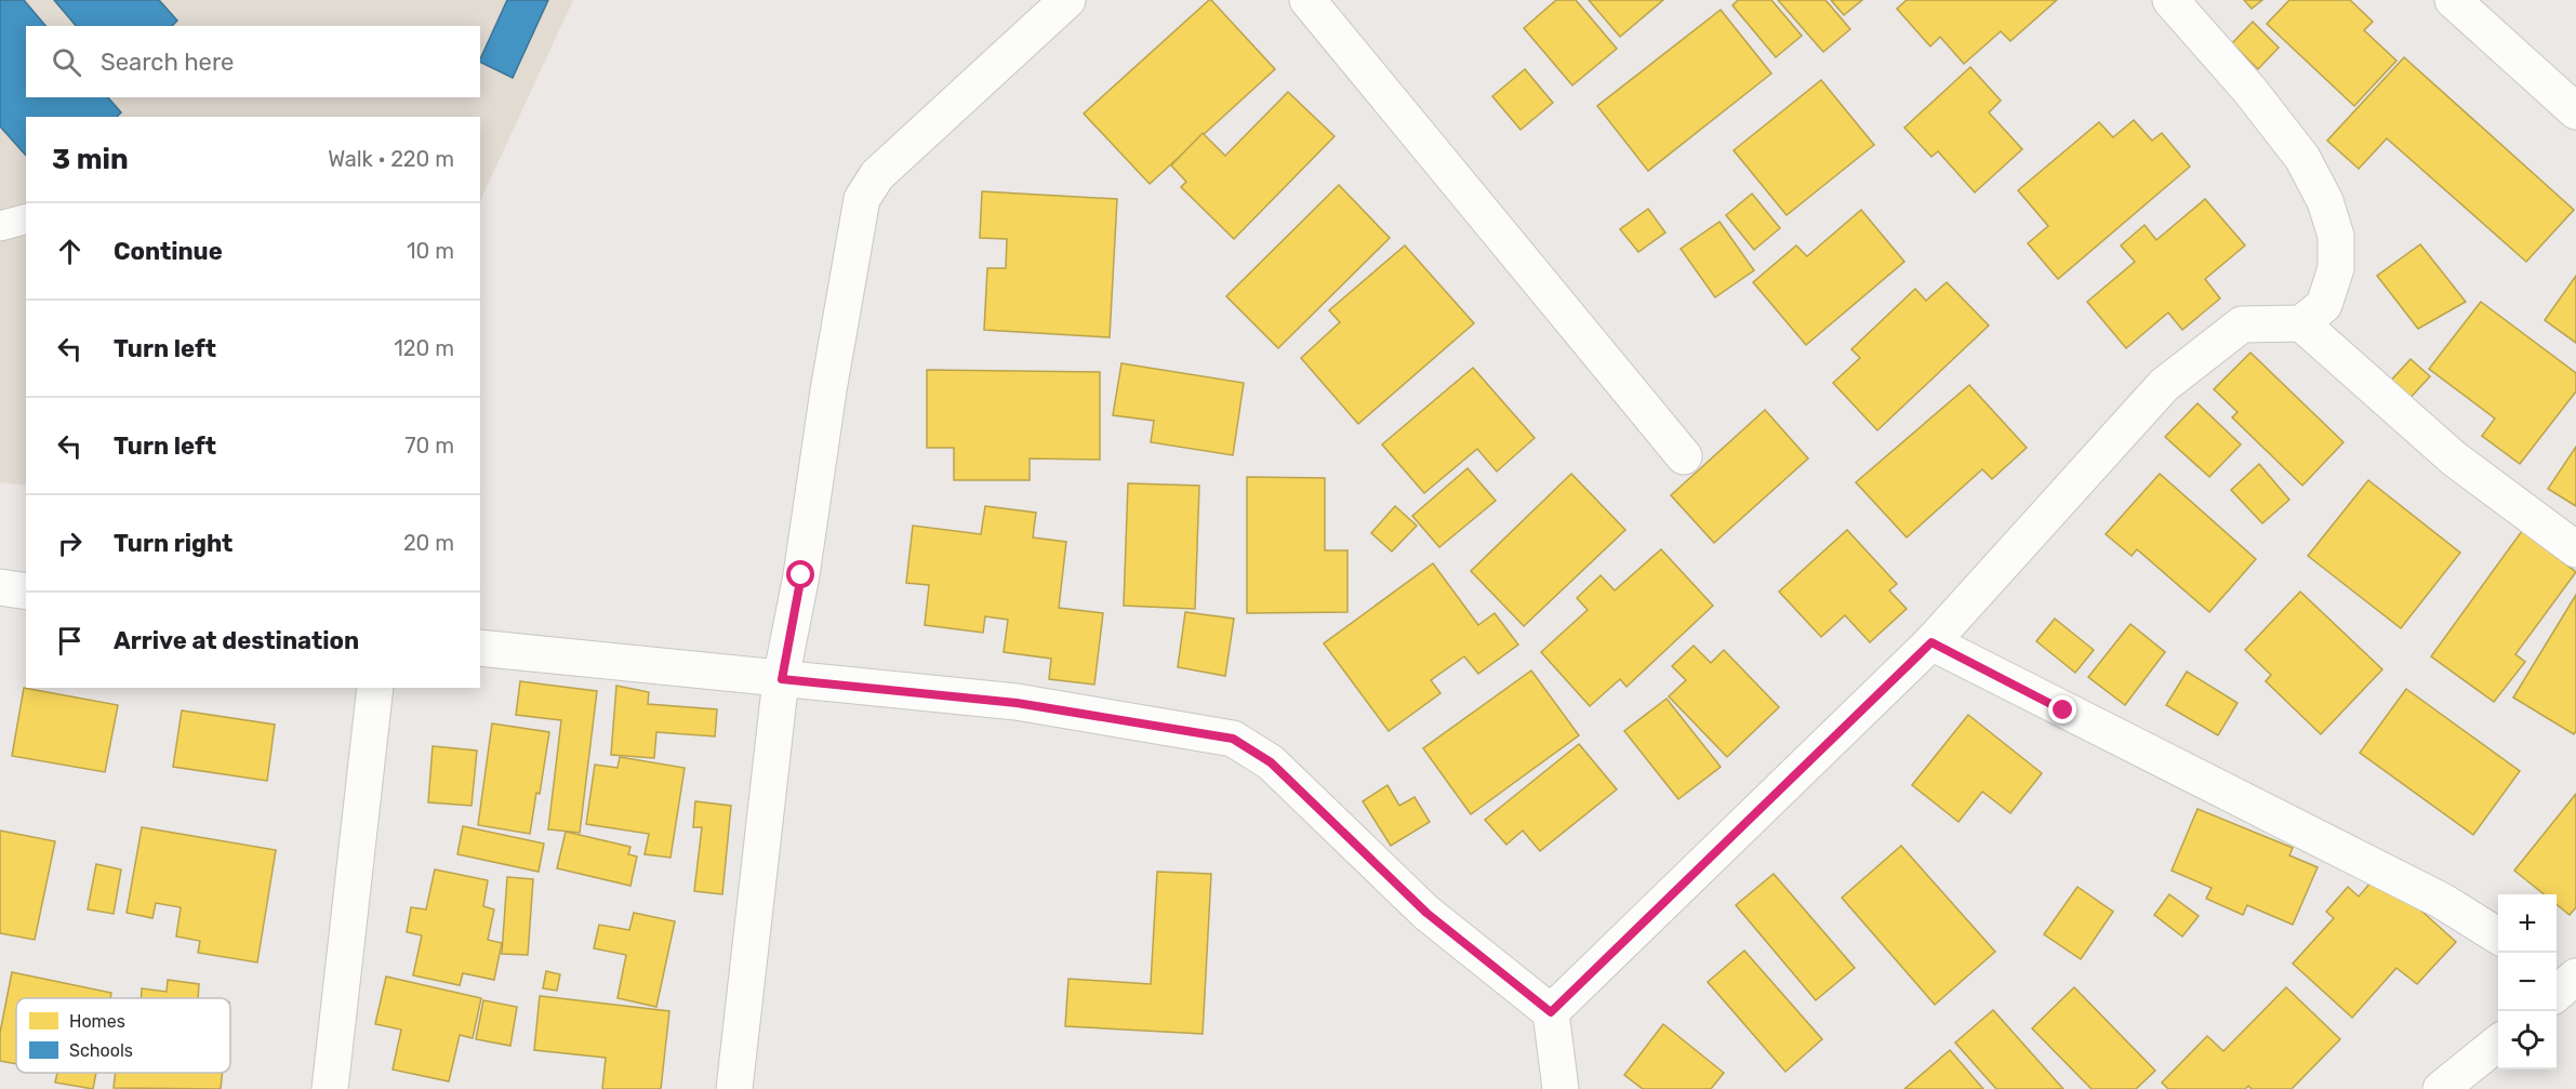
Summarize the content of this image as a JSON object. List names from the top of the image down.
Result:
{
  "legend": ["Homes", "Schools"],
  "page": {
    "search": "Search here",
    "heading": ["3 min", "Walk · 220 m"],
    "list": [
      ["Continue", "10 m"],
      ["Turn left", "120 m"],
      ["Turn left", "70 m"],
      ["Turn right", "20 m"],
      "Arrive at destination"
    ],
    "map_buttons": ["+", "−"]
  }
}
